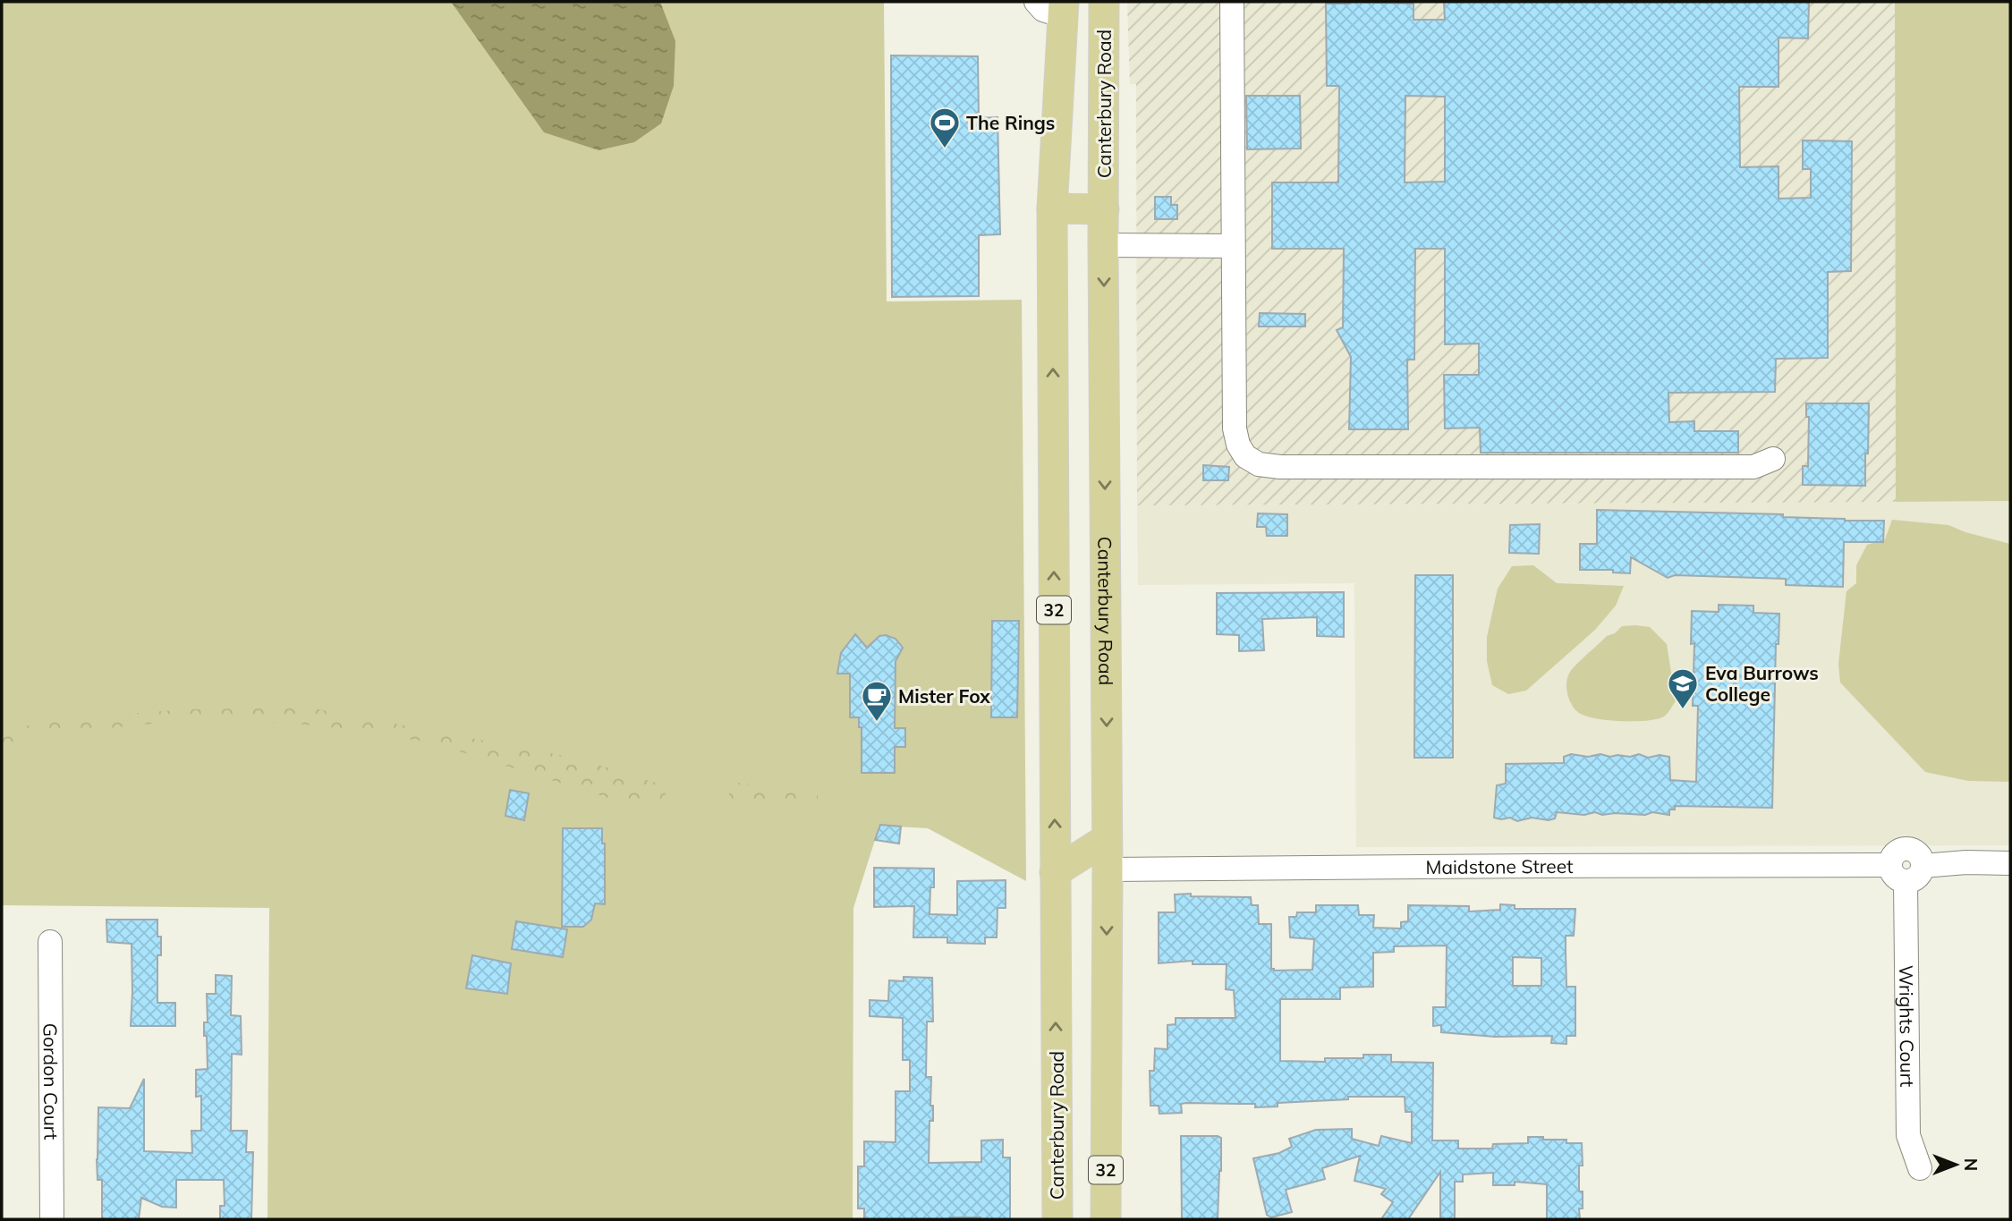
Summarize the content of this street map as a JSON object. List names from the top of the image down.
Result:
{
  "streets": {
    "main road": ["Canterbury Road", "32"],
    "street": ["Maidstone Street", "Wrights Court", "Gordon Court"]
  },
  "crossings": [
    ["Canterbury Road", "Maidstone Street"],
    ["Maidstone Street", "Wrights Court"]
  ],
  "places": {
    "sports": ["The Rings"],
    "school or university": ["Eva Burrows College"],
    "cafe": ["Mister Fox"]
  },
  "north": "right"
}
